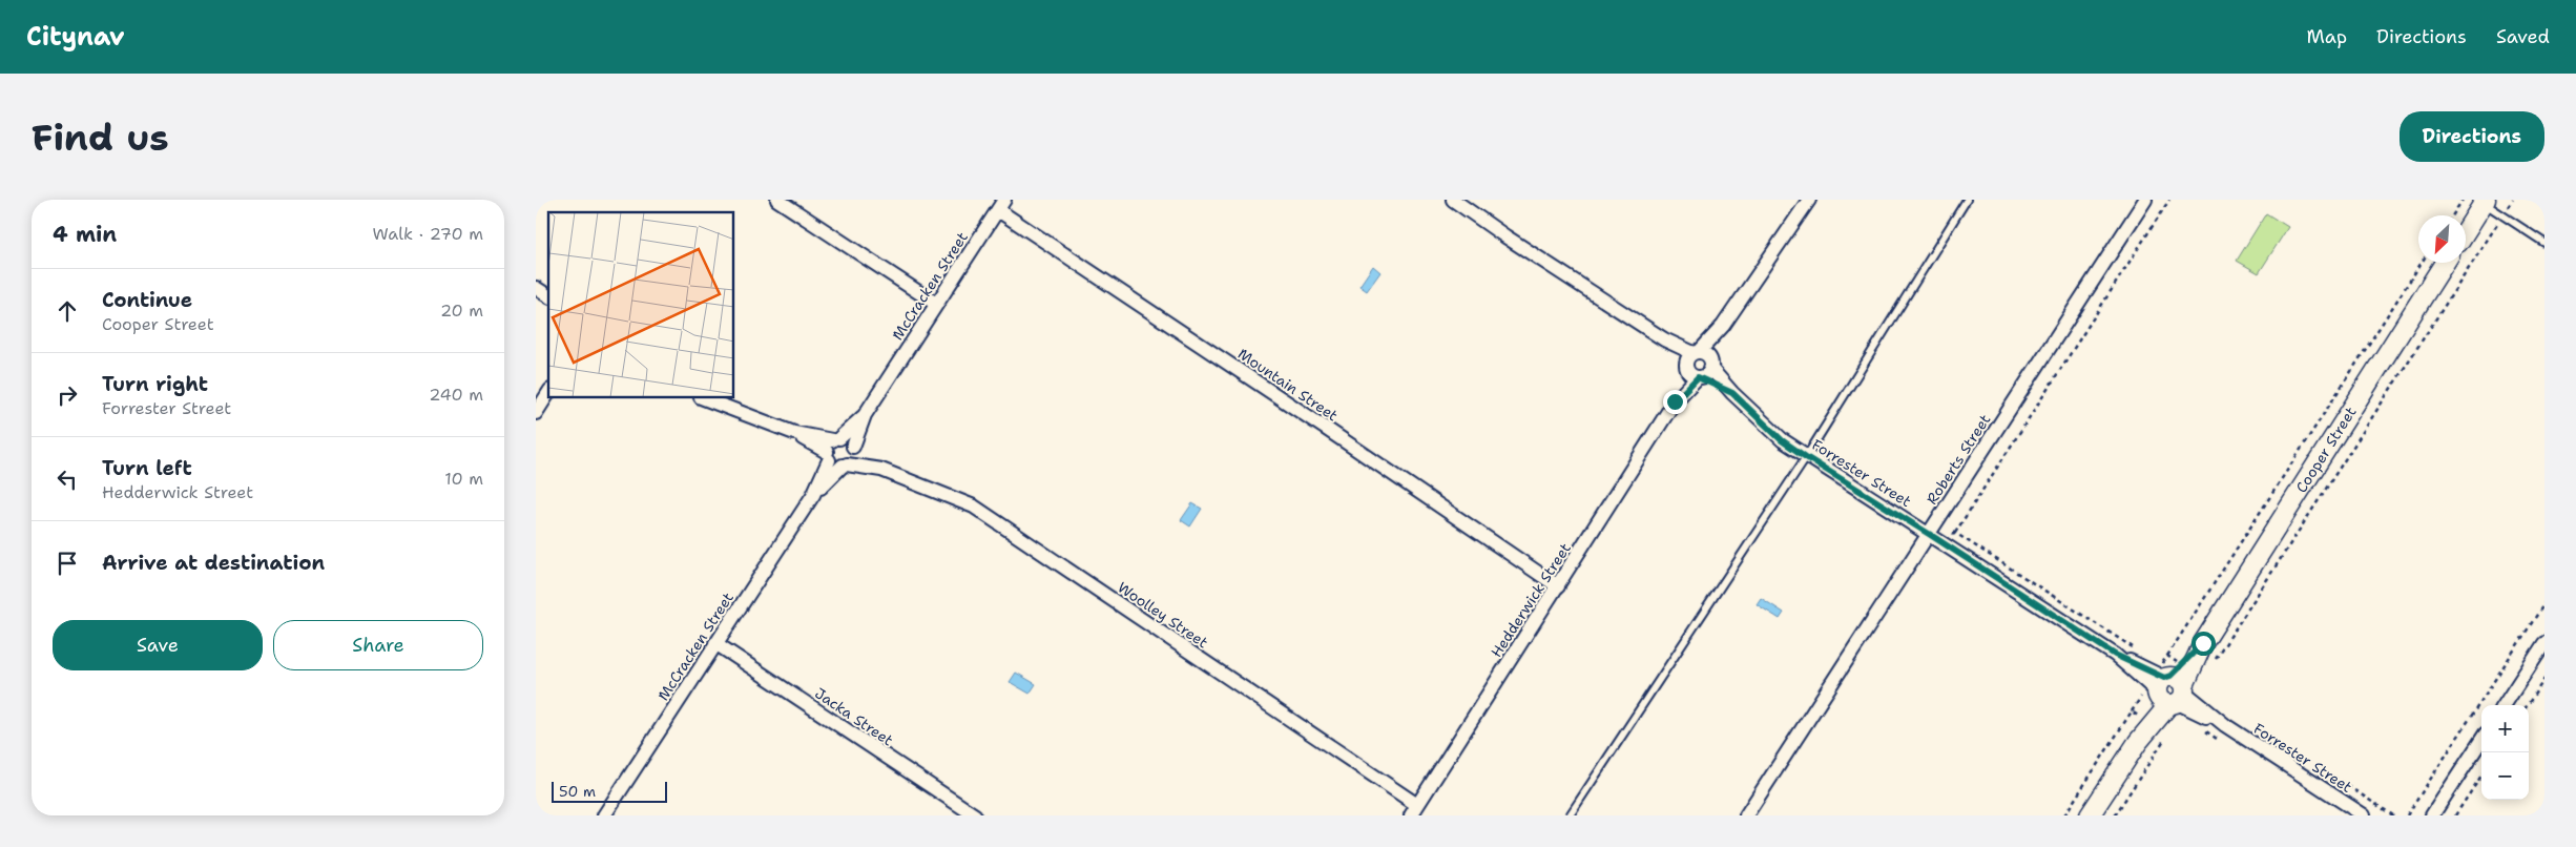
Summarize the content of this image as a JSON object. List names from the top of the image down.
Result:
{
  "streets": {
    "street": [
      "McCracken Street",
      "Mountain Street",
      "Cooper Street",
      "Roberts Street",
      "Forrester Street",
      "Hedderwick Street",
      "Woolley Street",
      "Jacka Street"
    ]
  },
  "crossings": [
    ["McCracken Street", "Mountain Street"],
    ["McCracken Street", "Woolley Street"],
    ["McCracken Street", "Jacka Street"],
    ["Mountain Street", "Hedderwick Street"],
    ["Cooper Street", "Forrester Street"],
    ["Roberts Street", "Forrester Street"],
    ["Forrester Street", "Hedderwick Street"],
    ["Hedderwick Street", "Woolley Street"]
  ],
  "scale_bar": "50 m",
  "north": "bottom left",
  "page": {
    "header": "Citynav",
    "nav": ["Map", "Directions", "Saved"],
    "buttons": [
      "Directions",
      ["Save", "Share"]
    ],
    "title": "Find us",
    "heading": ["4 min", "Walk · 270 m"],
    "list": [
      ["Continue", "Cooper Street", "20 m"],
      ["Turn right", "Forrester Street", "240 m"],
      ["Turn left", "Hedderwick Street", "10 m"],
      "Arrive at destination"
    ],
    "map_buttons": ["+", "−"],
    "scale": "50 m"
  }
}
